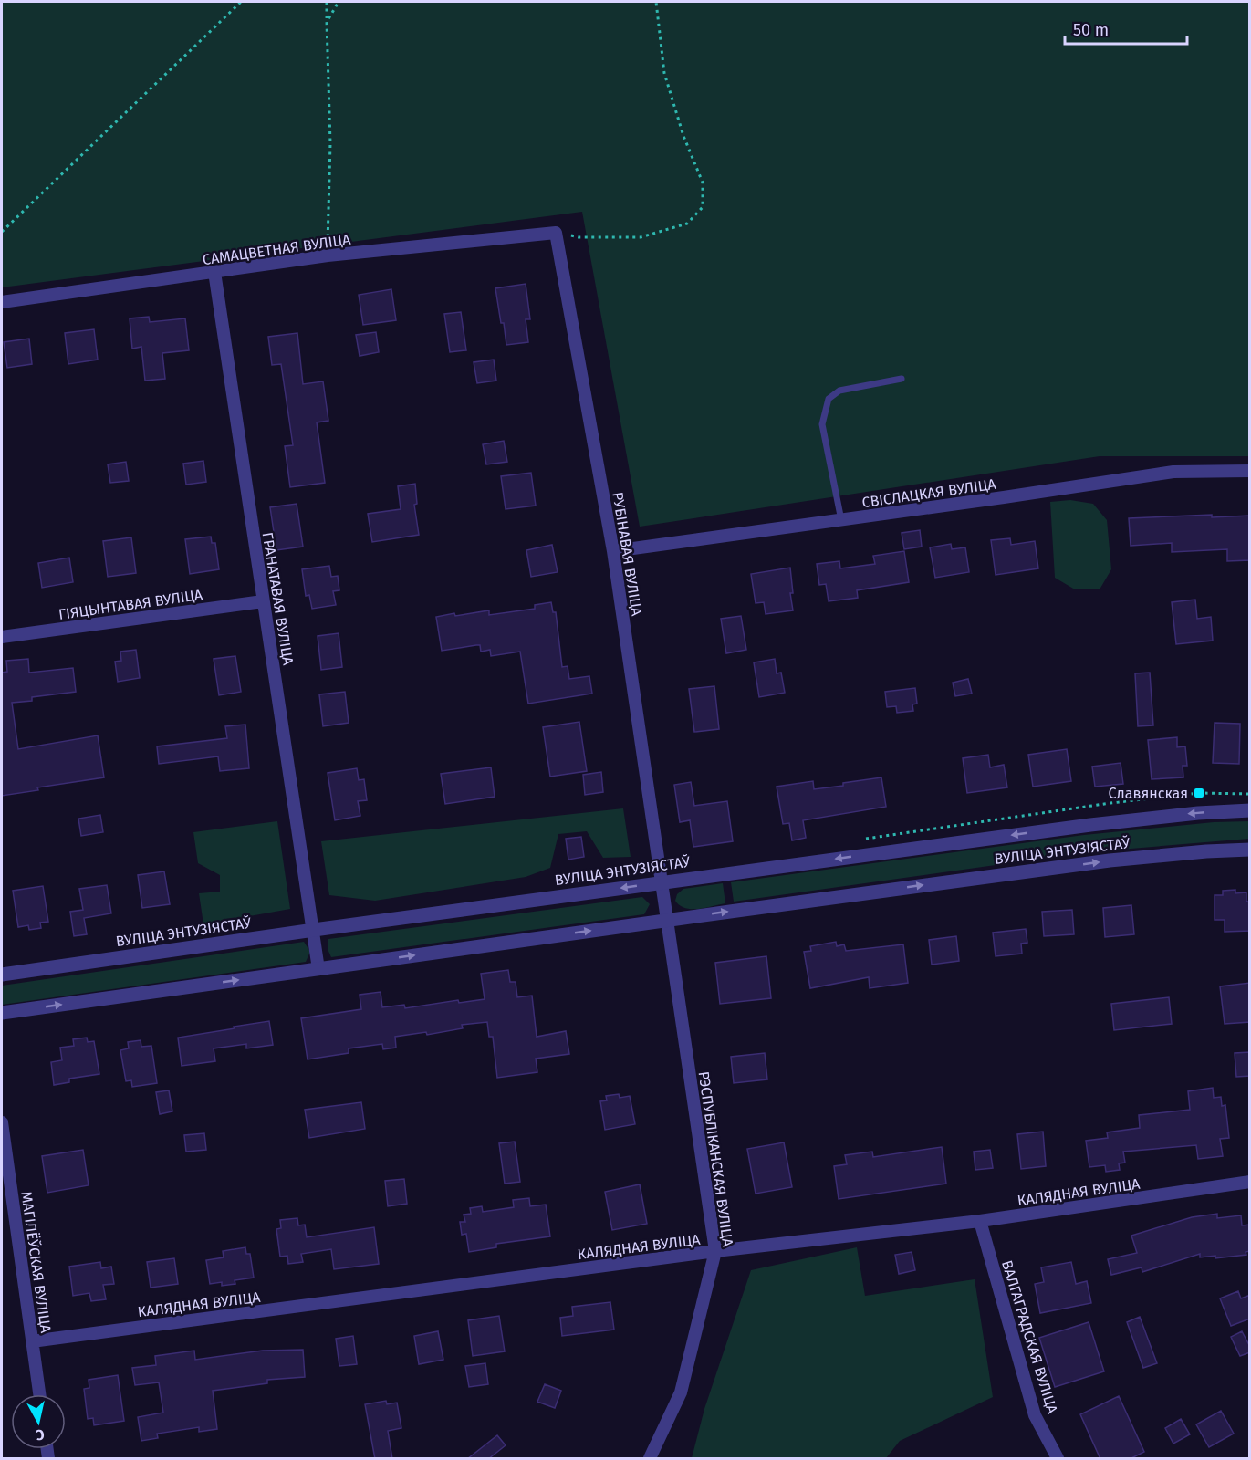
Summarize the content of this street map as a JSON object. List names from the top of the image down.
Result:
{
  "streets": {
    "street": [
      "САМАЦВЕТНАЯ ВУЛІЦА",
      "СВІСЛАЦКАЯ ВУЛІЦА",
      "РУБІНАВАЯ ВУЛІЦА",
      "ГРАНАТАВАЯ ВУЛІЦА",
      "ГІЯЦЫНТАВАЯ ВУЛІЦА",
      "ВУЛІЦА ЭНТУЗІЯСТАЎ",
      "РЭСПУБЛІКАНСКАЯ ВУЛІЦА",
      "КАЛЯДНАЯ ВУЛІЦА",
      "МАГІЛЁЎСКАЯ ВУЛІЦА",
      "ВАЛГАГРАДСКАЯ ВУЛІЦА"
    ]
  },
  "crossings": [
    ["САМАЦВЕТНАЯ ВУЛІЦА", "РУБІНАВАЯ ВУЛІЦА"],
    ["САМАЦВЕТНАЯ ВУЛІЦА", "ГРАНАТАВАЯ ВУЛІЦА"],
    ["СВІСЛАЦКАЯ ВУЛІЦА", "РУБІНАВАЯ ВУЛІЦА"],
    ["РУБІНАВАЯ ВУЛІЦА", "ВУЛІЦА ЭНТУЗІЯСТАЎ"],
    ["РУБІНАВАЯ ВУЛІЦА", "РЭСПУБЛІКАНСКАЯ ВУЛІЦА"],
    ["ГРАНАТАВАЯ ВУЛІЦА", "ГІЯЦЫНТАВАЯ ВУЛІЦА"],
    ["ГРАНАТАВАЯ ВУЛІЦА", "ВУЛІЦА ЭНТУЗІЯСТАЎ"],
    ["ВУЛІЦА ЭНТУЗІЯСТАЎ", "РЭСПУБЛІКАНСКАЯ ВУЛІЦА"],
    ["РЭСПУБЛІКАНСКАЯ ВУЛІЦА", "КАЛЯДНАЯ ВУЛІЦА"],
    ["КАЛЯДНАЯ ВУЛІЦА", "МАГІЛЁЎСКАЯ ВУЛІЦА"],
    ["КАЛЯДНАЯ ВУЛІЦА", "ВАЛГАГРАДСКАЯ ВУЛІЦА"]
  ],
  "places": {
    "transit": ["Славянская"]
  },
  "scale_bar": "50 m",
  "north": "bottom"
}
